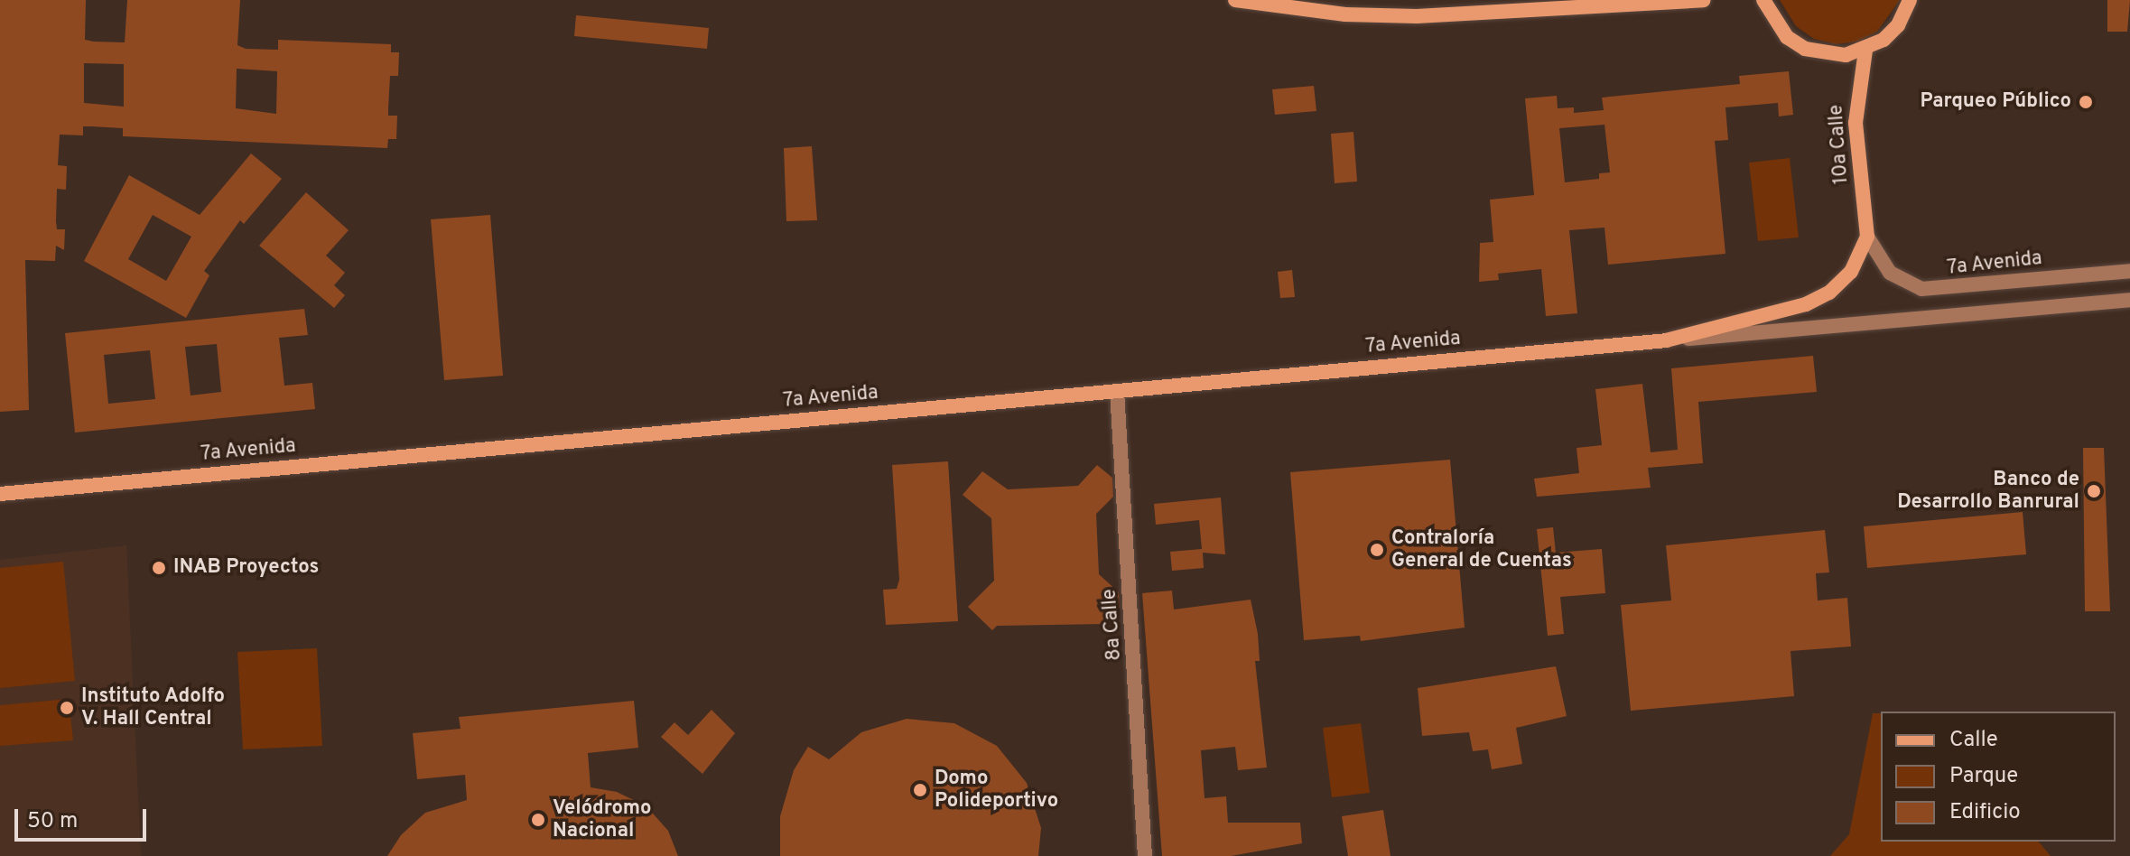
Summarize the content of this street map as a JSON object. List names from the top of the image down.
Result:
{
  "streets": {
    "main road": ["10a Calle", "7a Avenida"],
    "street": ["8a Calle"]
  },
  "crossings": [
    ["10a Calle", "7a Avenida"],
    ["7a Avenida", "8a Calle"]
  ],
  "places": [
    "Parqueo Público",
    "Banco de Desarrollo Banrural",
    "Contraloría General de Cuentas",
    "INAB Proyectos",
    "Instituto Adolfo V. Hall Central",
    "Domo Polideportivo",
    "Velódromo Nacional"
  ],
  "legend": ["Calle", "Parque", "Edificio"],
  "scale_bar": "50 m"
}
